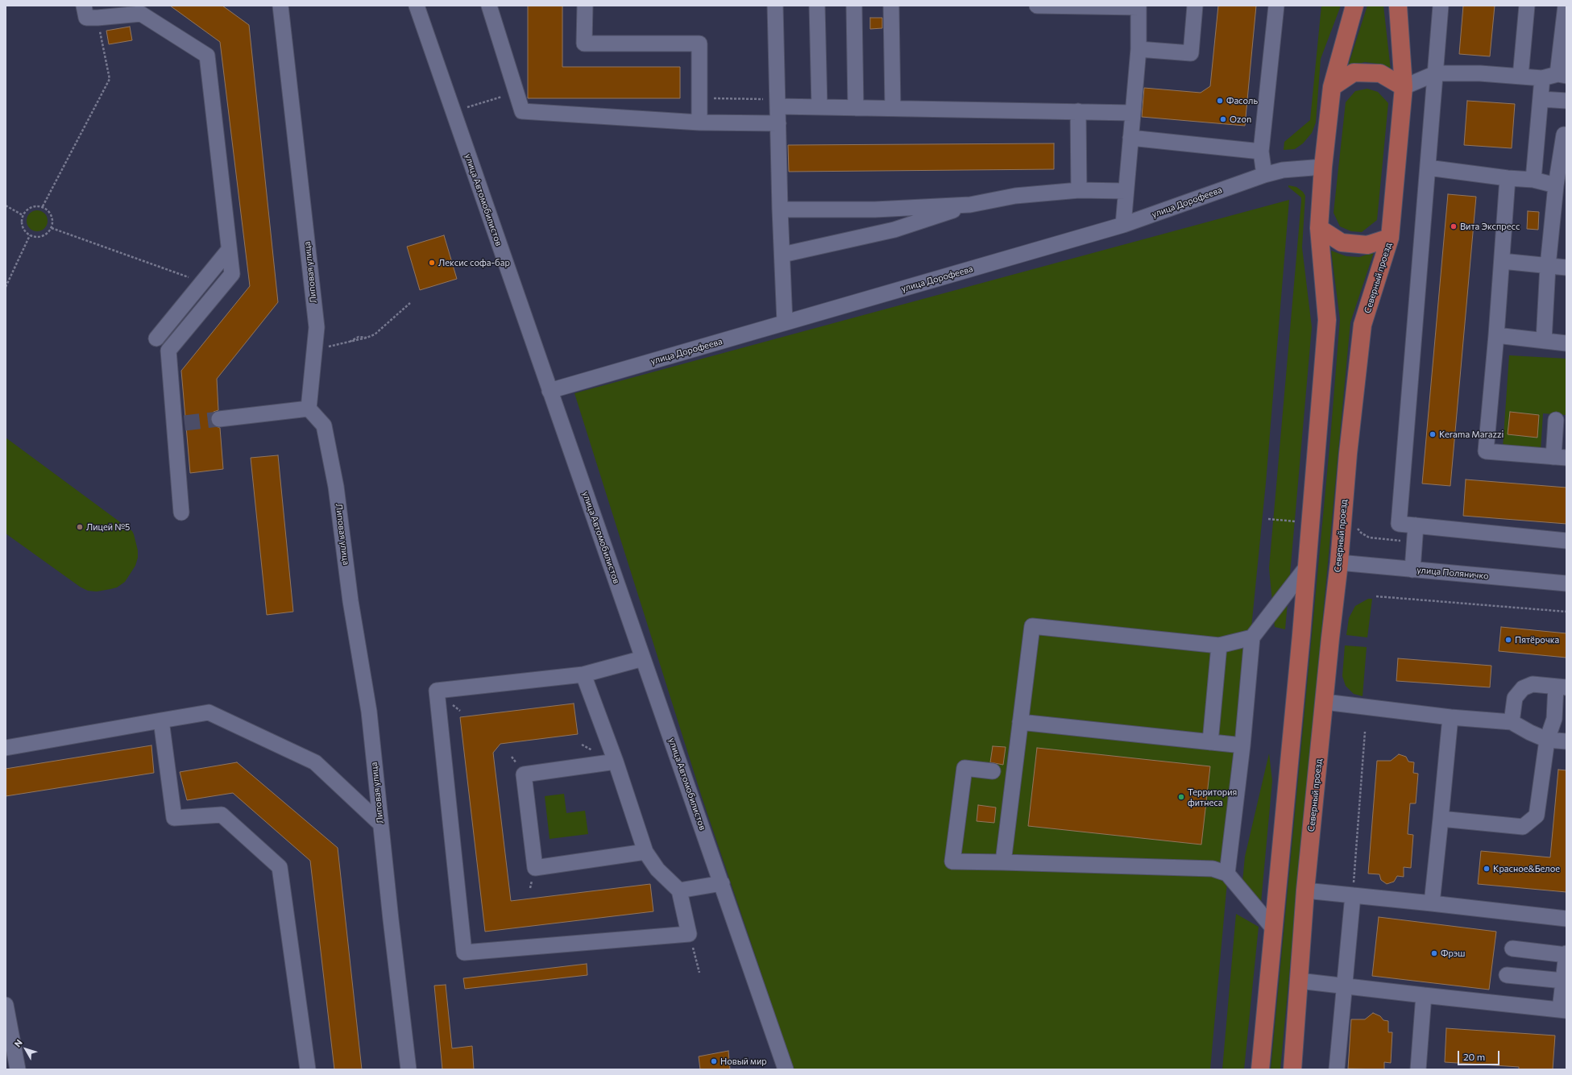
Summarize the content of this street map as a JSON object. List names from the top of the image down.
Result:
{
  "streets": {
    "main road": ["Северный проезд"],
    "street": [
      "улица Автомобилистов",
      "улица Дорофеева",
      "Липовая улица",
      "улица Поляничко"
    ]
  },
  "crossings": [
    ["улица Автомобилистов", "улица Дорофеева"],
    ["Северный проезд", "улица Поляничко"]
  ],
  "places": [
    "Фасоль",
    "Ozon",
    "Вита Экспресс",
    "Лексис софа-бар",
    "Kerama Marazzi",
    "Лицей №5",
    "Пятёрочка",
    "Территория фитнеса",
    "Красное&Белое",
    "Фрэш",
    "Новый мир"
  ],
  "scale_bar": "20 m",
  "north": "top left"
}
